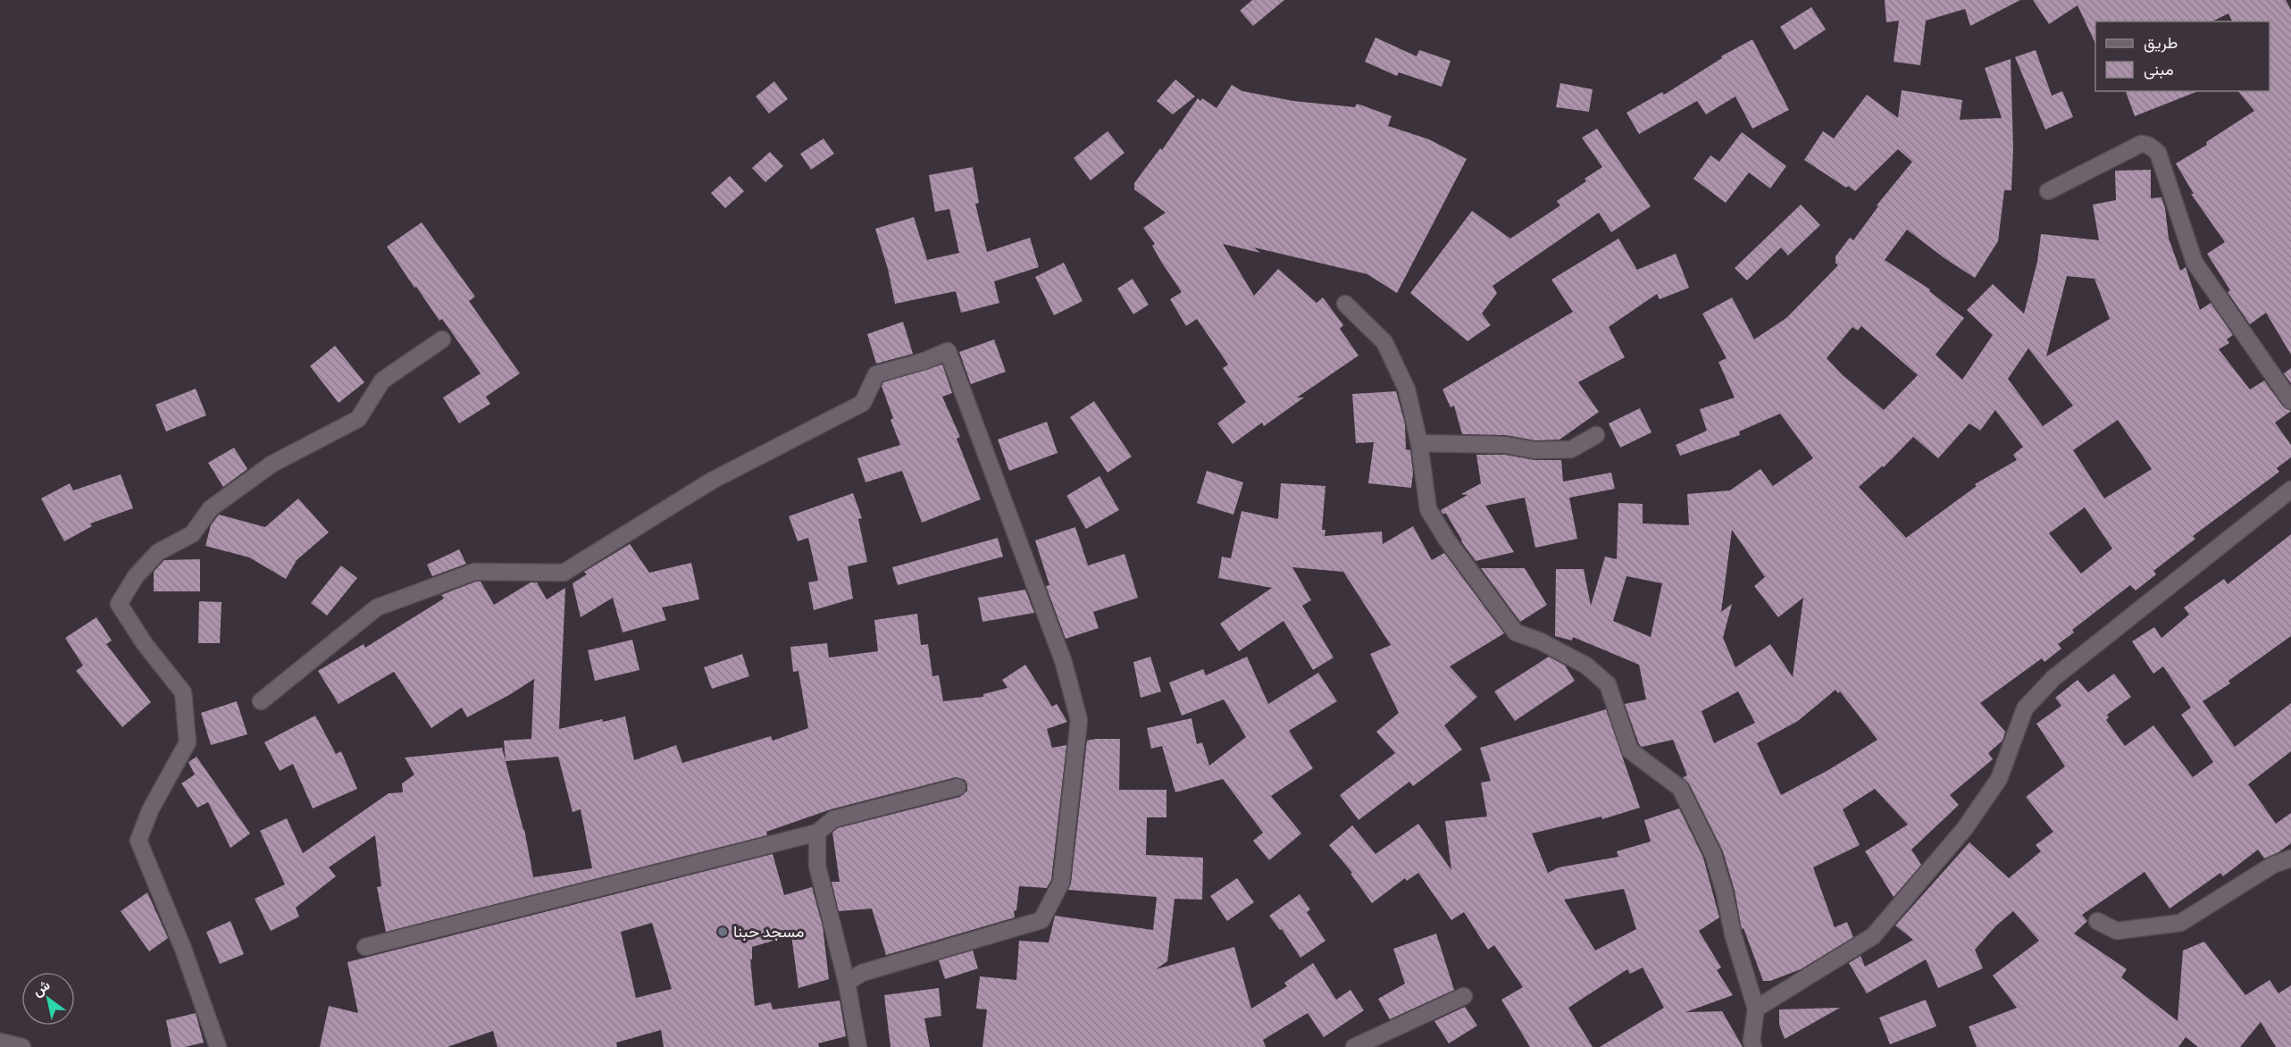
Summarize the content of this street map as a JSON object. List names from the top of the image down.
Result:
{
  "places": ["مسجد حبنا"],
  "legend": ["طريق", "مبنى"],
  "north": "top left"
}
